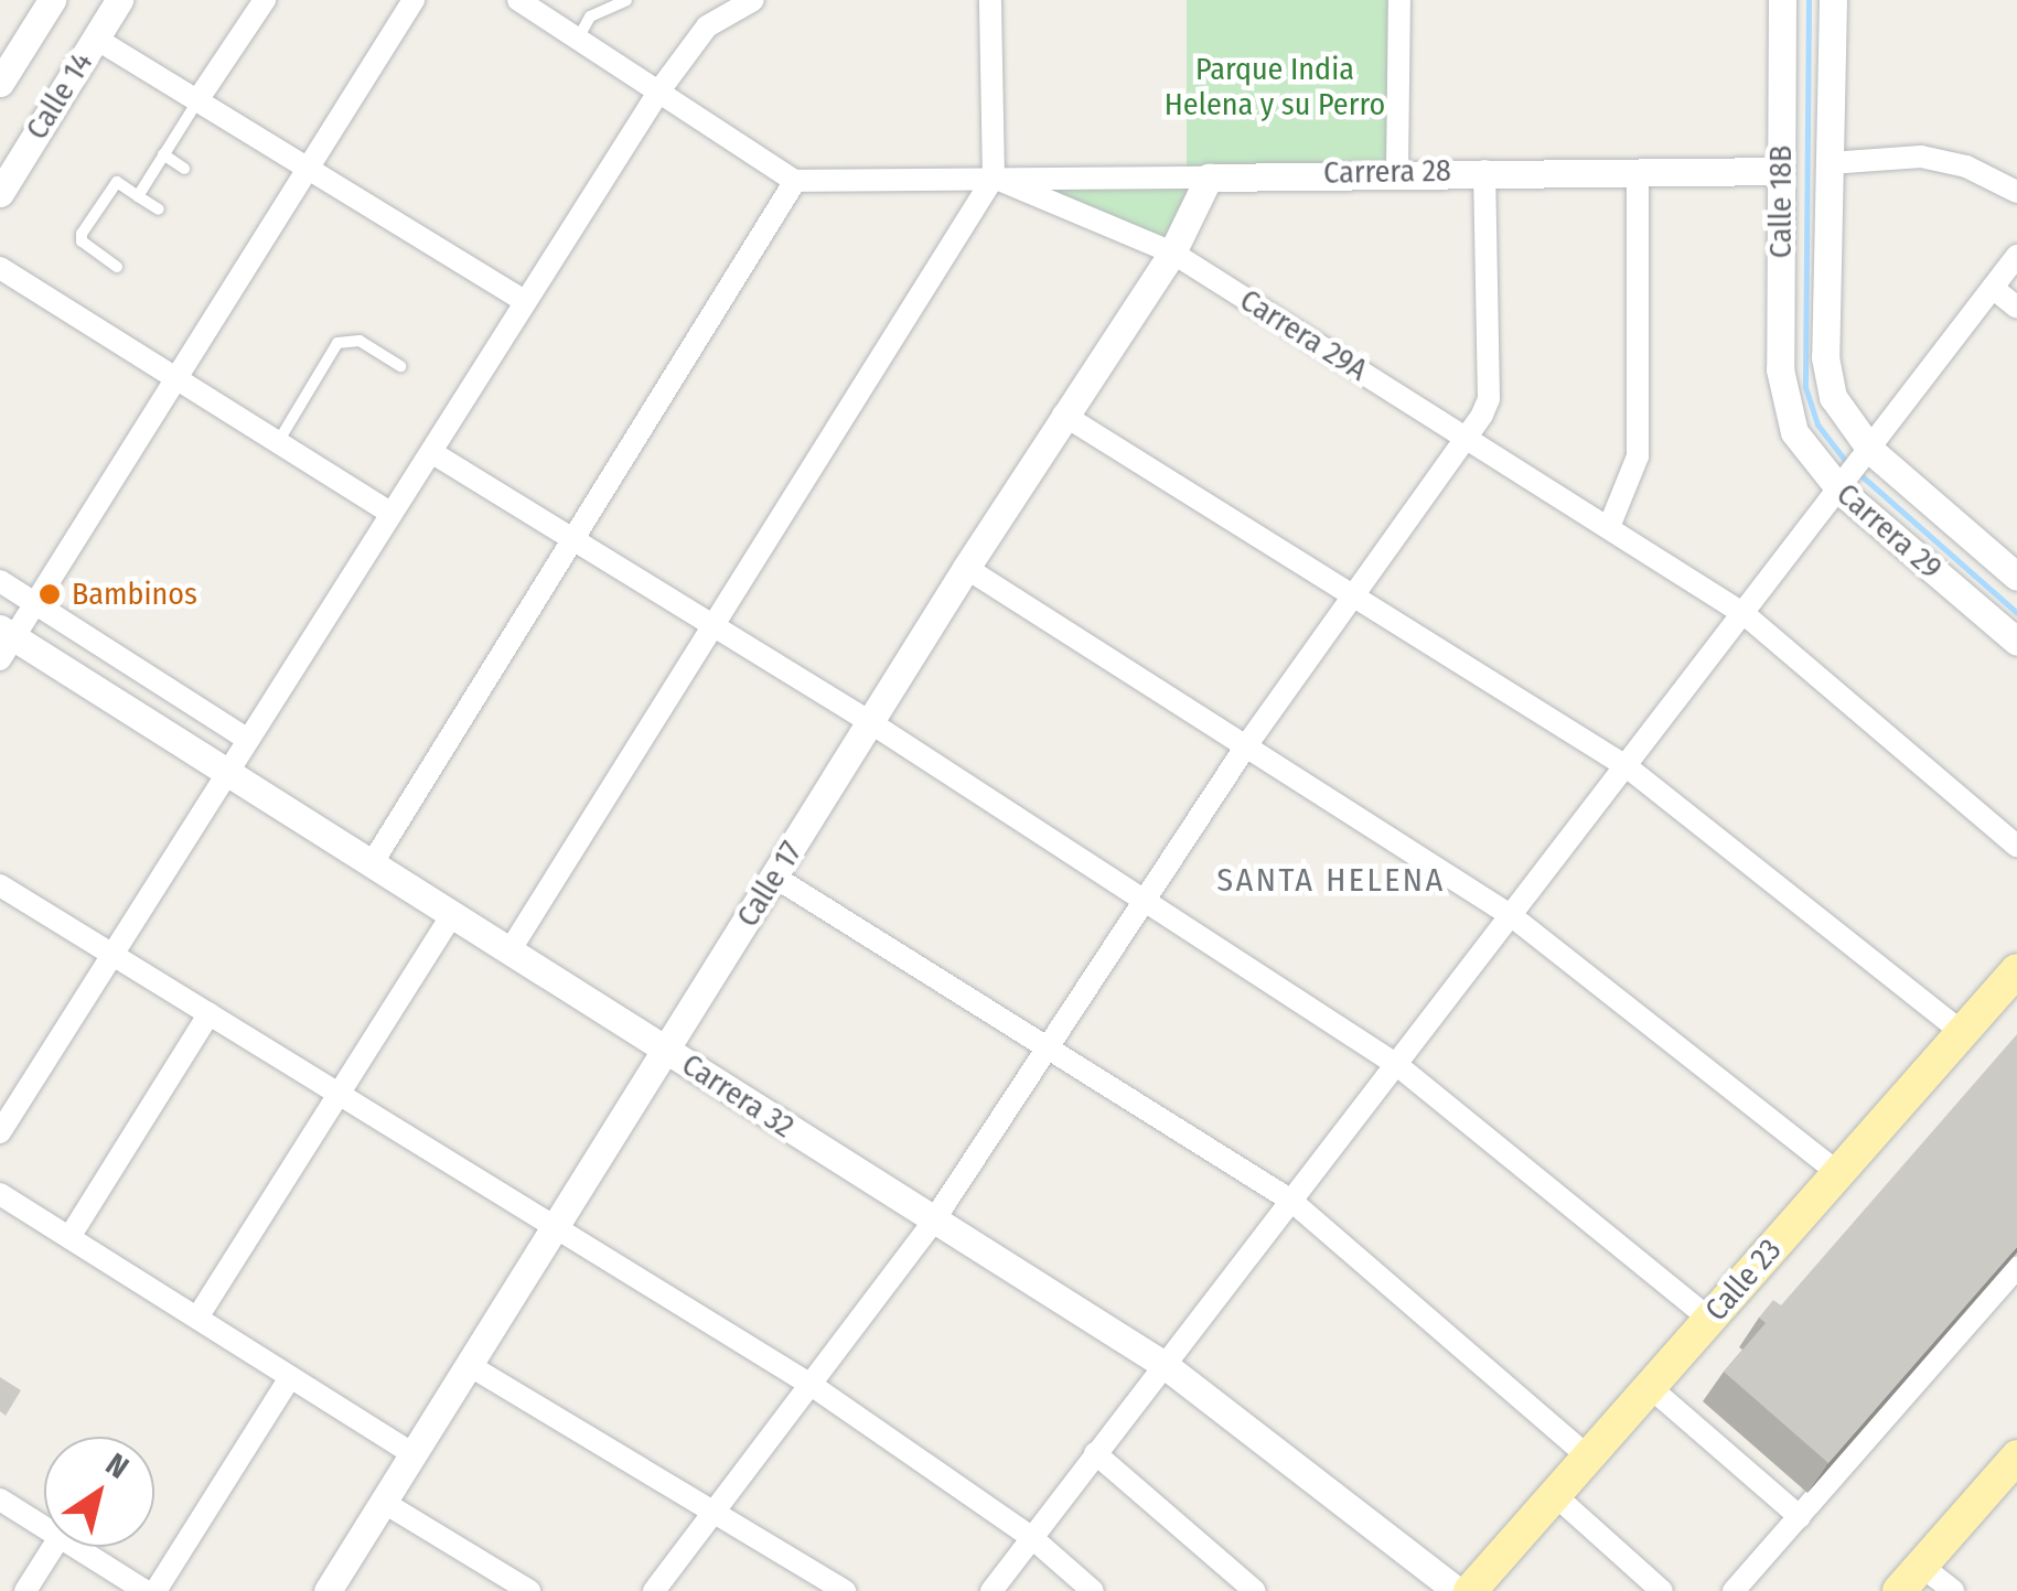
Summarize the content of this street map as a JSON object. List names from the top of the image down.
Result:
{
  "streets": {
    "main road": ["Calle 23"],
    "street": [
      "Calle 14",
      "Carrera 28",
      "Calle 18B",
      "Carrera 29A",
      "Carrera 29",
      "Calle 17",
      "Carrera 32"
    ]
  },
  "crossings": [
    ["Carrera 28", "Calle 18B"],
    ["Carrera 28", "Carrera 29A"],
    ["Carrera 28", "Calle 17"],
    ["Calle 18B", "Carrera 29"],
    ["Carrera 29A", "Calle 17"],
    ["Calle 17", "Carrera 32"]
  ],
  "districts": ["SANTA HELENA"],
  "parks": ["Parque India Helena y su Perro"],
  "places": ["Bambinos"],
  "north": "top right"
}
